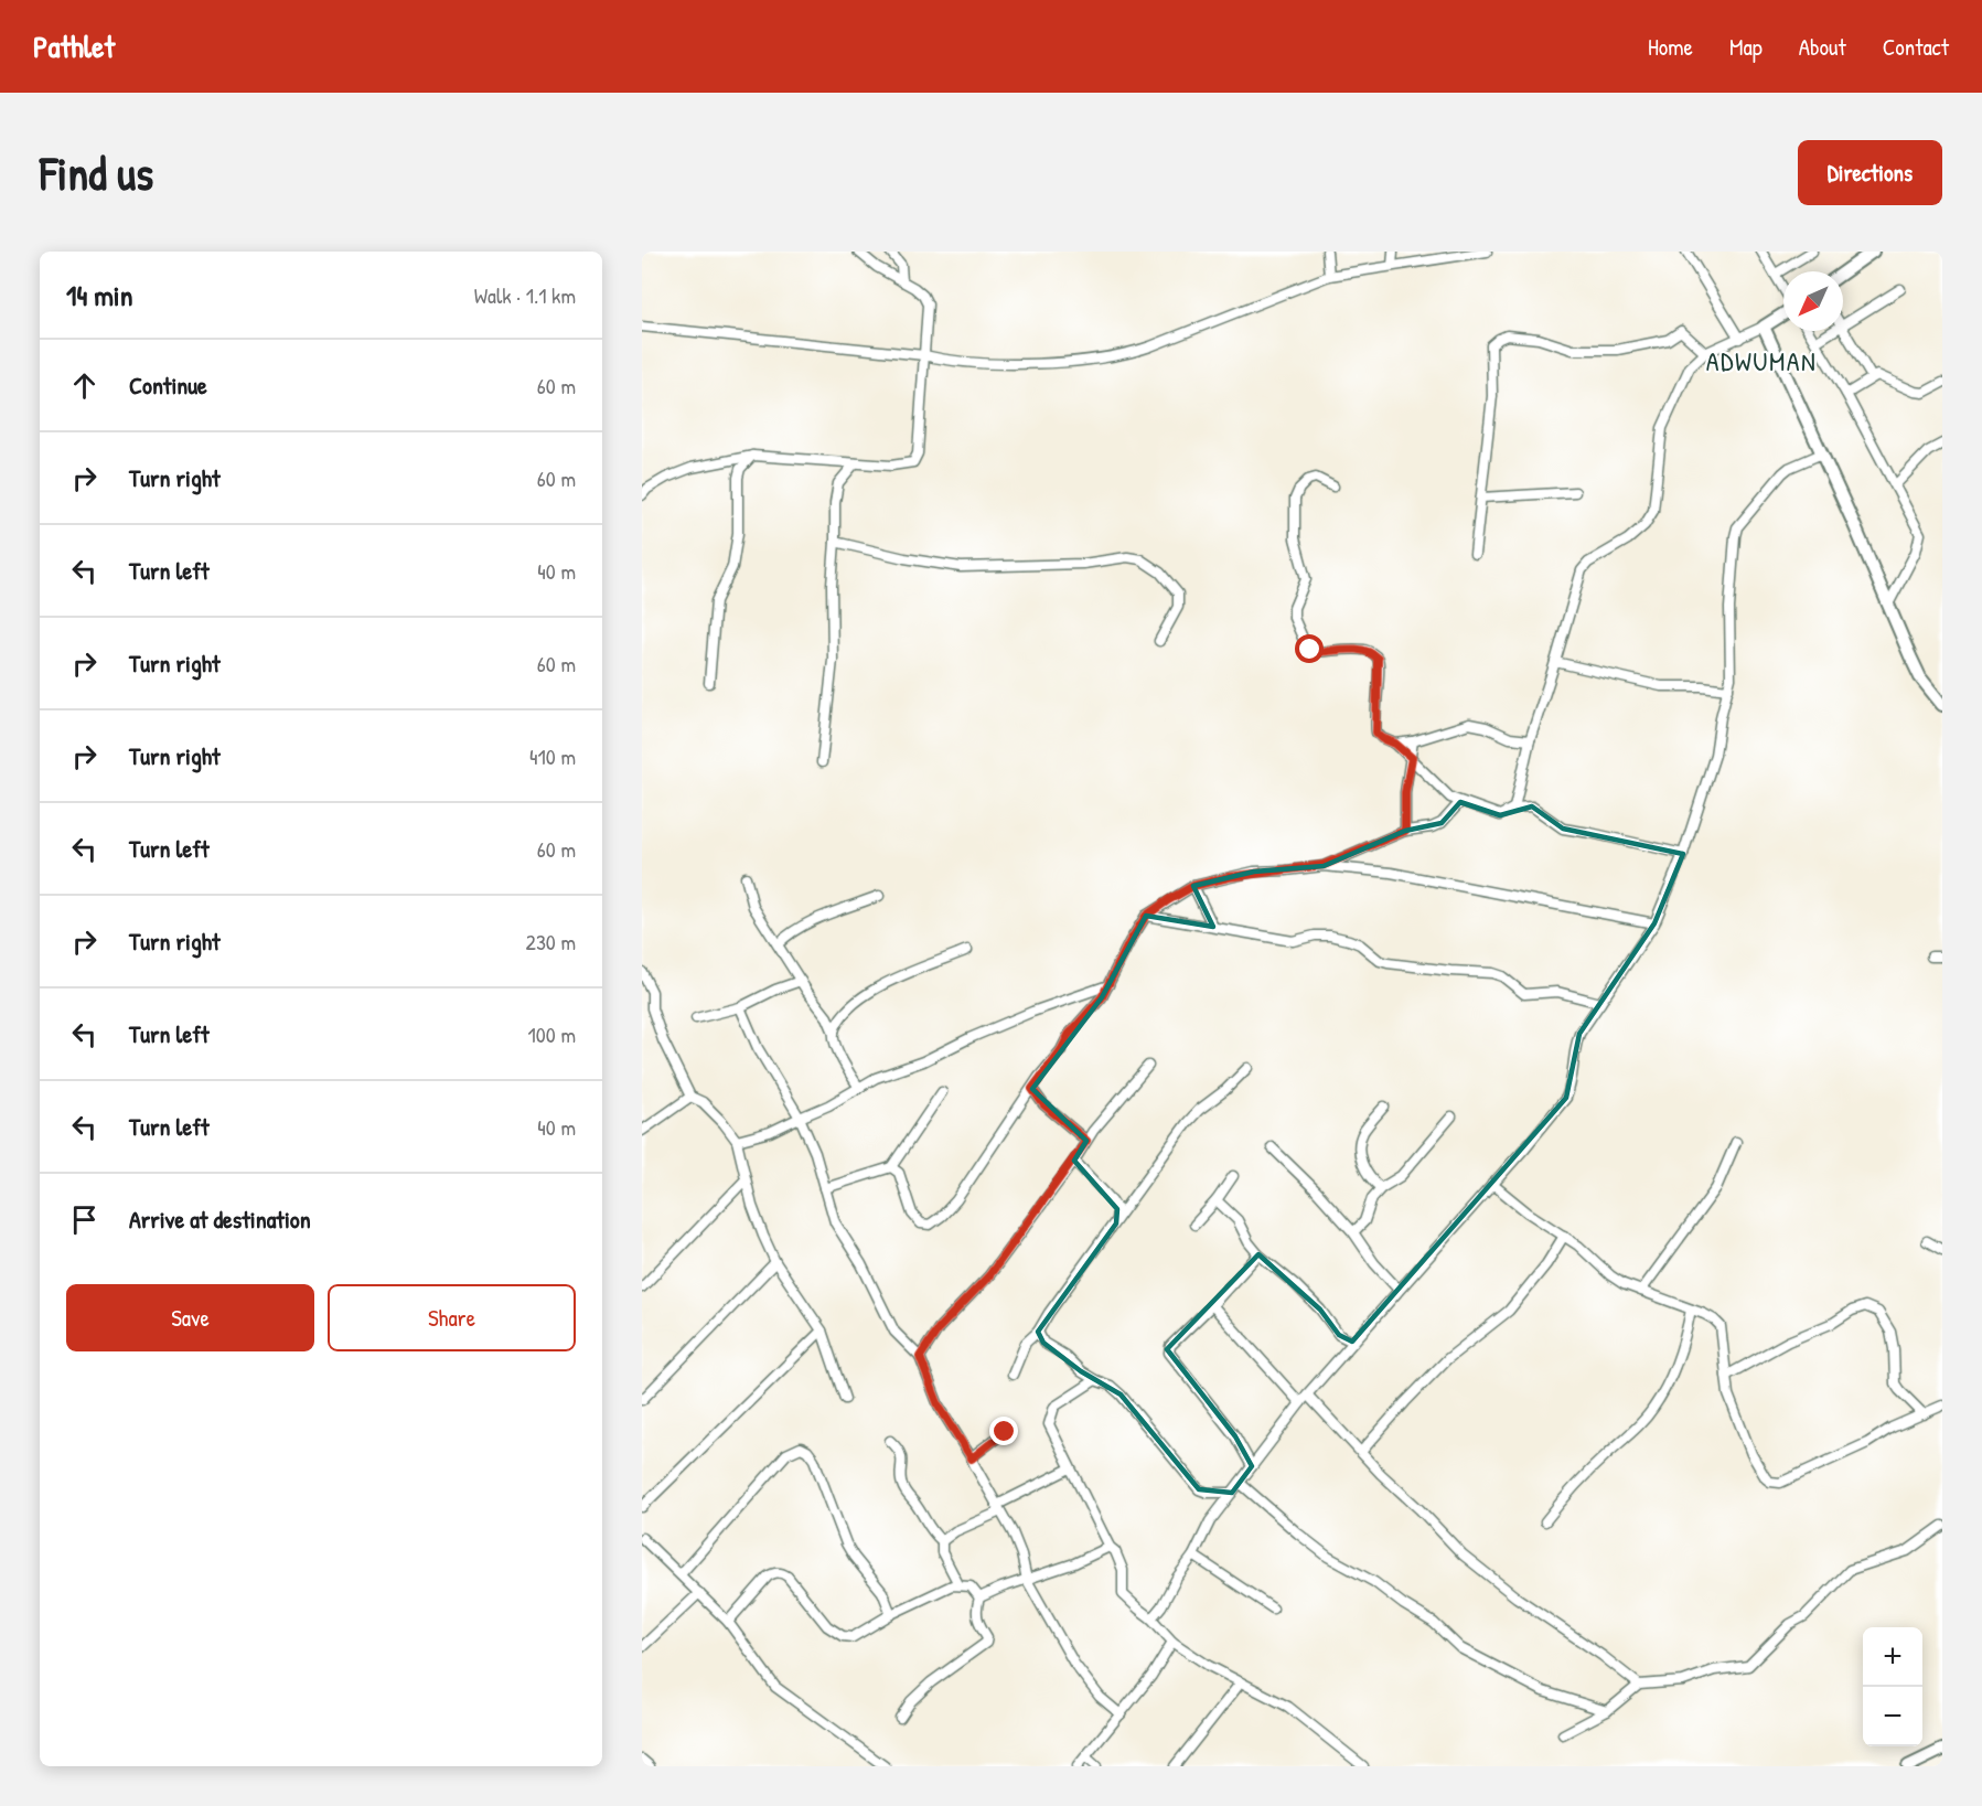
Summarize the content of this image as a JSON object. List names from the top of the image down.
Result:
{
  "districts": ["ADWUMAN"],
  "north": "bottom left",
  "page": {
    "header": "Pathlet",
    "nav": [
      "Home",
      "Map",
      "About",
      "Contact"
    ],
    "buttons": [
      "Directions",
      ["Save", "Share"]
    ],
    "title": "Find us",
    "heading": ["14 min", "Walk · 1.1 km"],
    "list": [
      ["Continue", "60 m"],
      ["Turn right", "60 m"],
      ["Turn left", "40 m"],
      ["Turn right", "60 m"],
      ["Turn right", "410 m"],
      ["Turn left", "60 m"],
      ["Turn right", "230 m"],
      ["Turn left", "100 m"],
      ["Turn left", "40 m"],
      "Arrive at destination"
    ],
    "map_buttons": ["+", "−"]
  }
}
